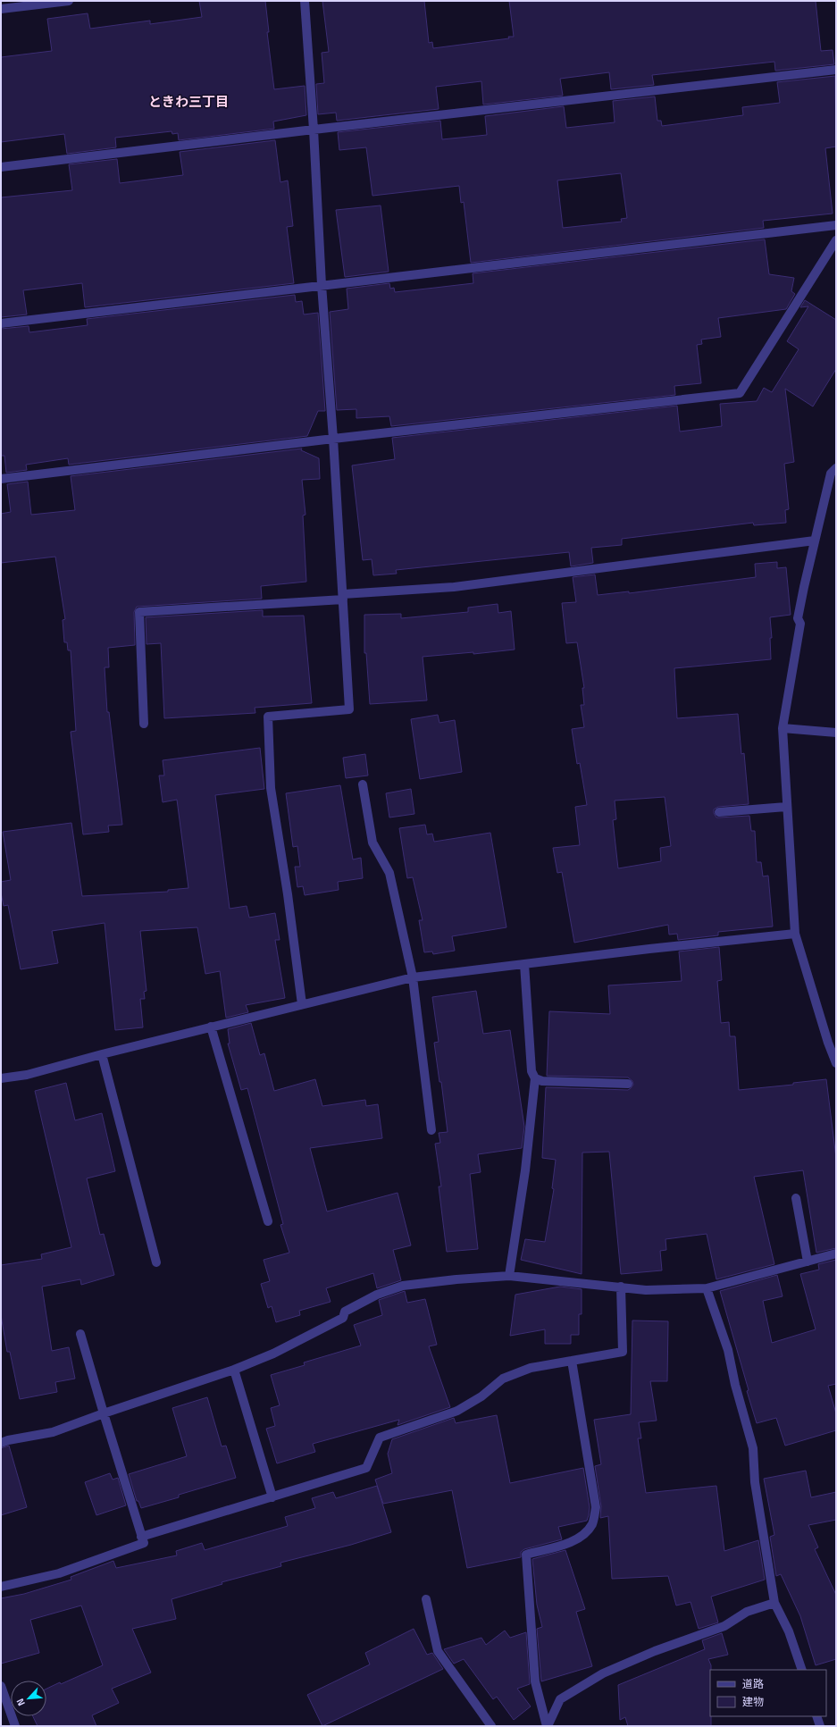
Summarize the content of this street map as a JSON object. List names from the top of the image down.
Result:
{
  "districts": ["ときわ三丁目"],
  "legend": ["道路", "建物"],
  "north": "bottom left"
}
